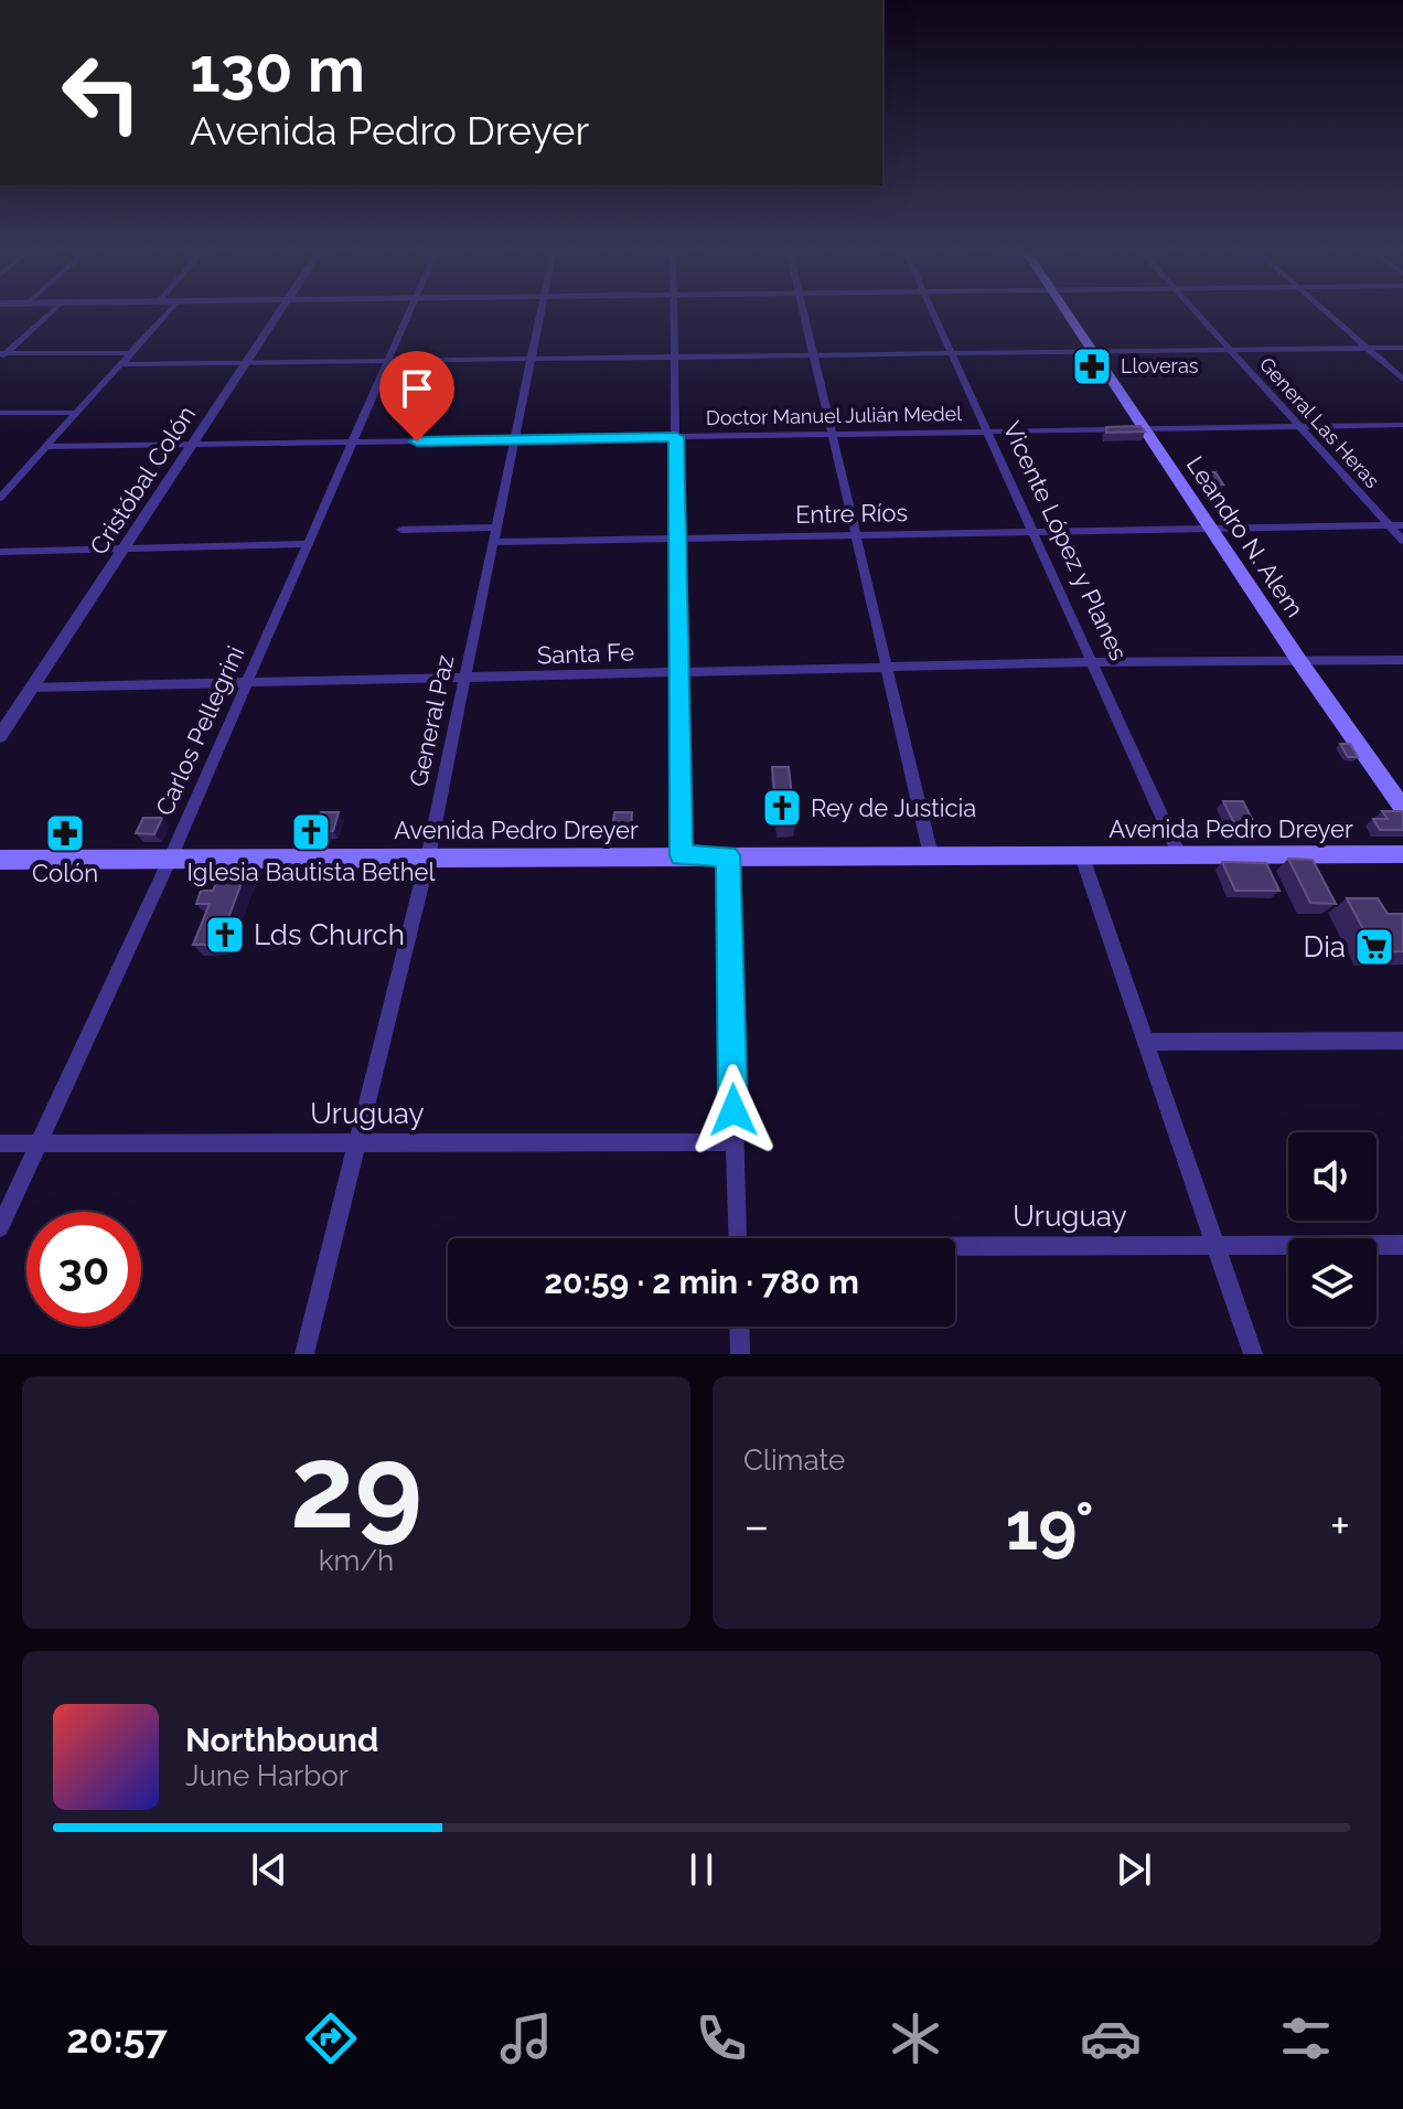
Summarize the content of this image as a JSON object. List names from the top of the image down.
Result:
{
  "streets": {
    "main road": ["Leandro N. Alem", "Avenida Pedro Dreyer"],
    "street": [
      "Doctor Manuel Julián Medel",
      "General Las Heras",
      "Cristóbal Colón",
      "Entre Ríos",
      "Vicente López y Planes",
      "Santa Fe",
      "General Paz",
      "Carlos Pellegrini",
      "Uruguay"
    ]
  },
  "crossings": [
    ["Doctor Manuel Julián Medel", "General Las Heras"],
    ["Doctor Manuel Julián Medel", "Cristóbal Colón"],
    ["Doctor Manuel Julián Medel", "Leandro N. Alem"],
    ["Doctor Manuel Julián Medel", "Vicente López y Planes"],
    ["Doctor Manuel Julián Medel", "General Paz"],
    ["Doctor Manuel Julián Medel", "Carlos Pellegrini"],
    ["General Las Heras", "Entre Ríos"],
    ["Cristóbal Colón", "Santa Fe"],
    ["Entre Ríos", "Leandro N. Alem"],
    ["Entre Ríos", "Vicente López y Planes"],
    ["Entre Ríos", "General Paz"],
    ["Leandro N. Alem", "Santa Fe"],
    ["Vicente López y Planes", "Santa Fe"],
    ["Vicente López y Planes", "Avenida Pedro Dreyer"],
    ["Santa Fe", "General Paz"],
    ["Santa Fe", "Carlos Pellegrini"],
    ["General Paz", "Avenida Pedro Dreyer"],
    ["General Paz", "Uruguay"],
    ["Carlos Pellegrini", "Avenida Pedro Dreyer"],
    ["Carlos Pellegrini", "Uruguay"]
  ],
  "places": {
    "pharmacy": ["Lloveras", "Colón"],
    "church": ["Rey de Justicia", "Iglesia Bautista Bethel", "Lds Church"],
    "supermarket": ["Dia"]
  },
  "page": {
    "turn": ["130 m", "Avenida Pedro Dreyer"],
    "limit": "30",
    "trip": "20:59 · 2 min · 780 m",
    "tile": [
      ["29", "km/h"],
      "Climate"
    ],
    "heat": ["−", "19°", "+"],
    "song": ["Northbound", "June Harbor"],
    "tabs": "20:57"
  }
}
